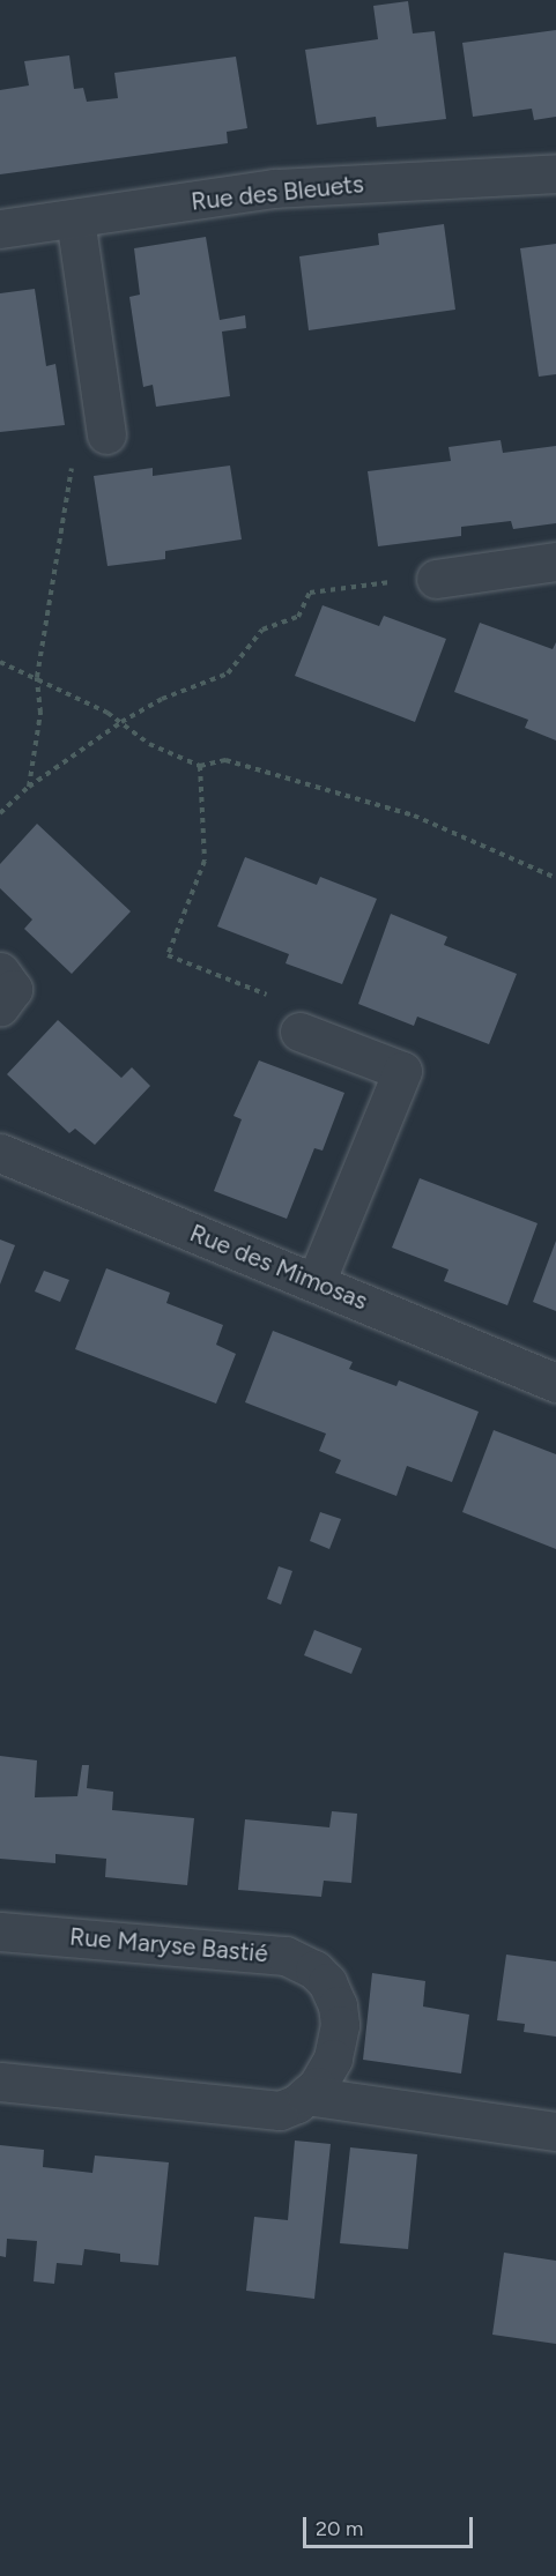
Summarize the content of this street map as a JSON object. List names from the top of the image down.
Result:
{
  "streets": {
    "street": ["Rue des Bleuets", "Rue des Mimosas", "Rue Maryse Bastié"]
  },
  "scale_bar": "20 m"
}
